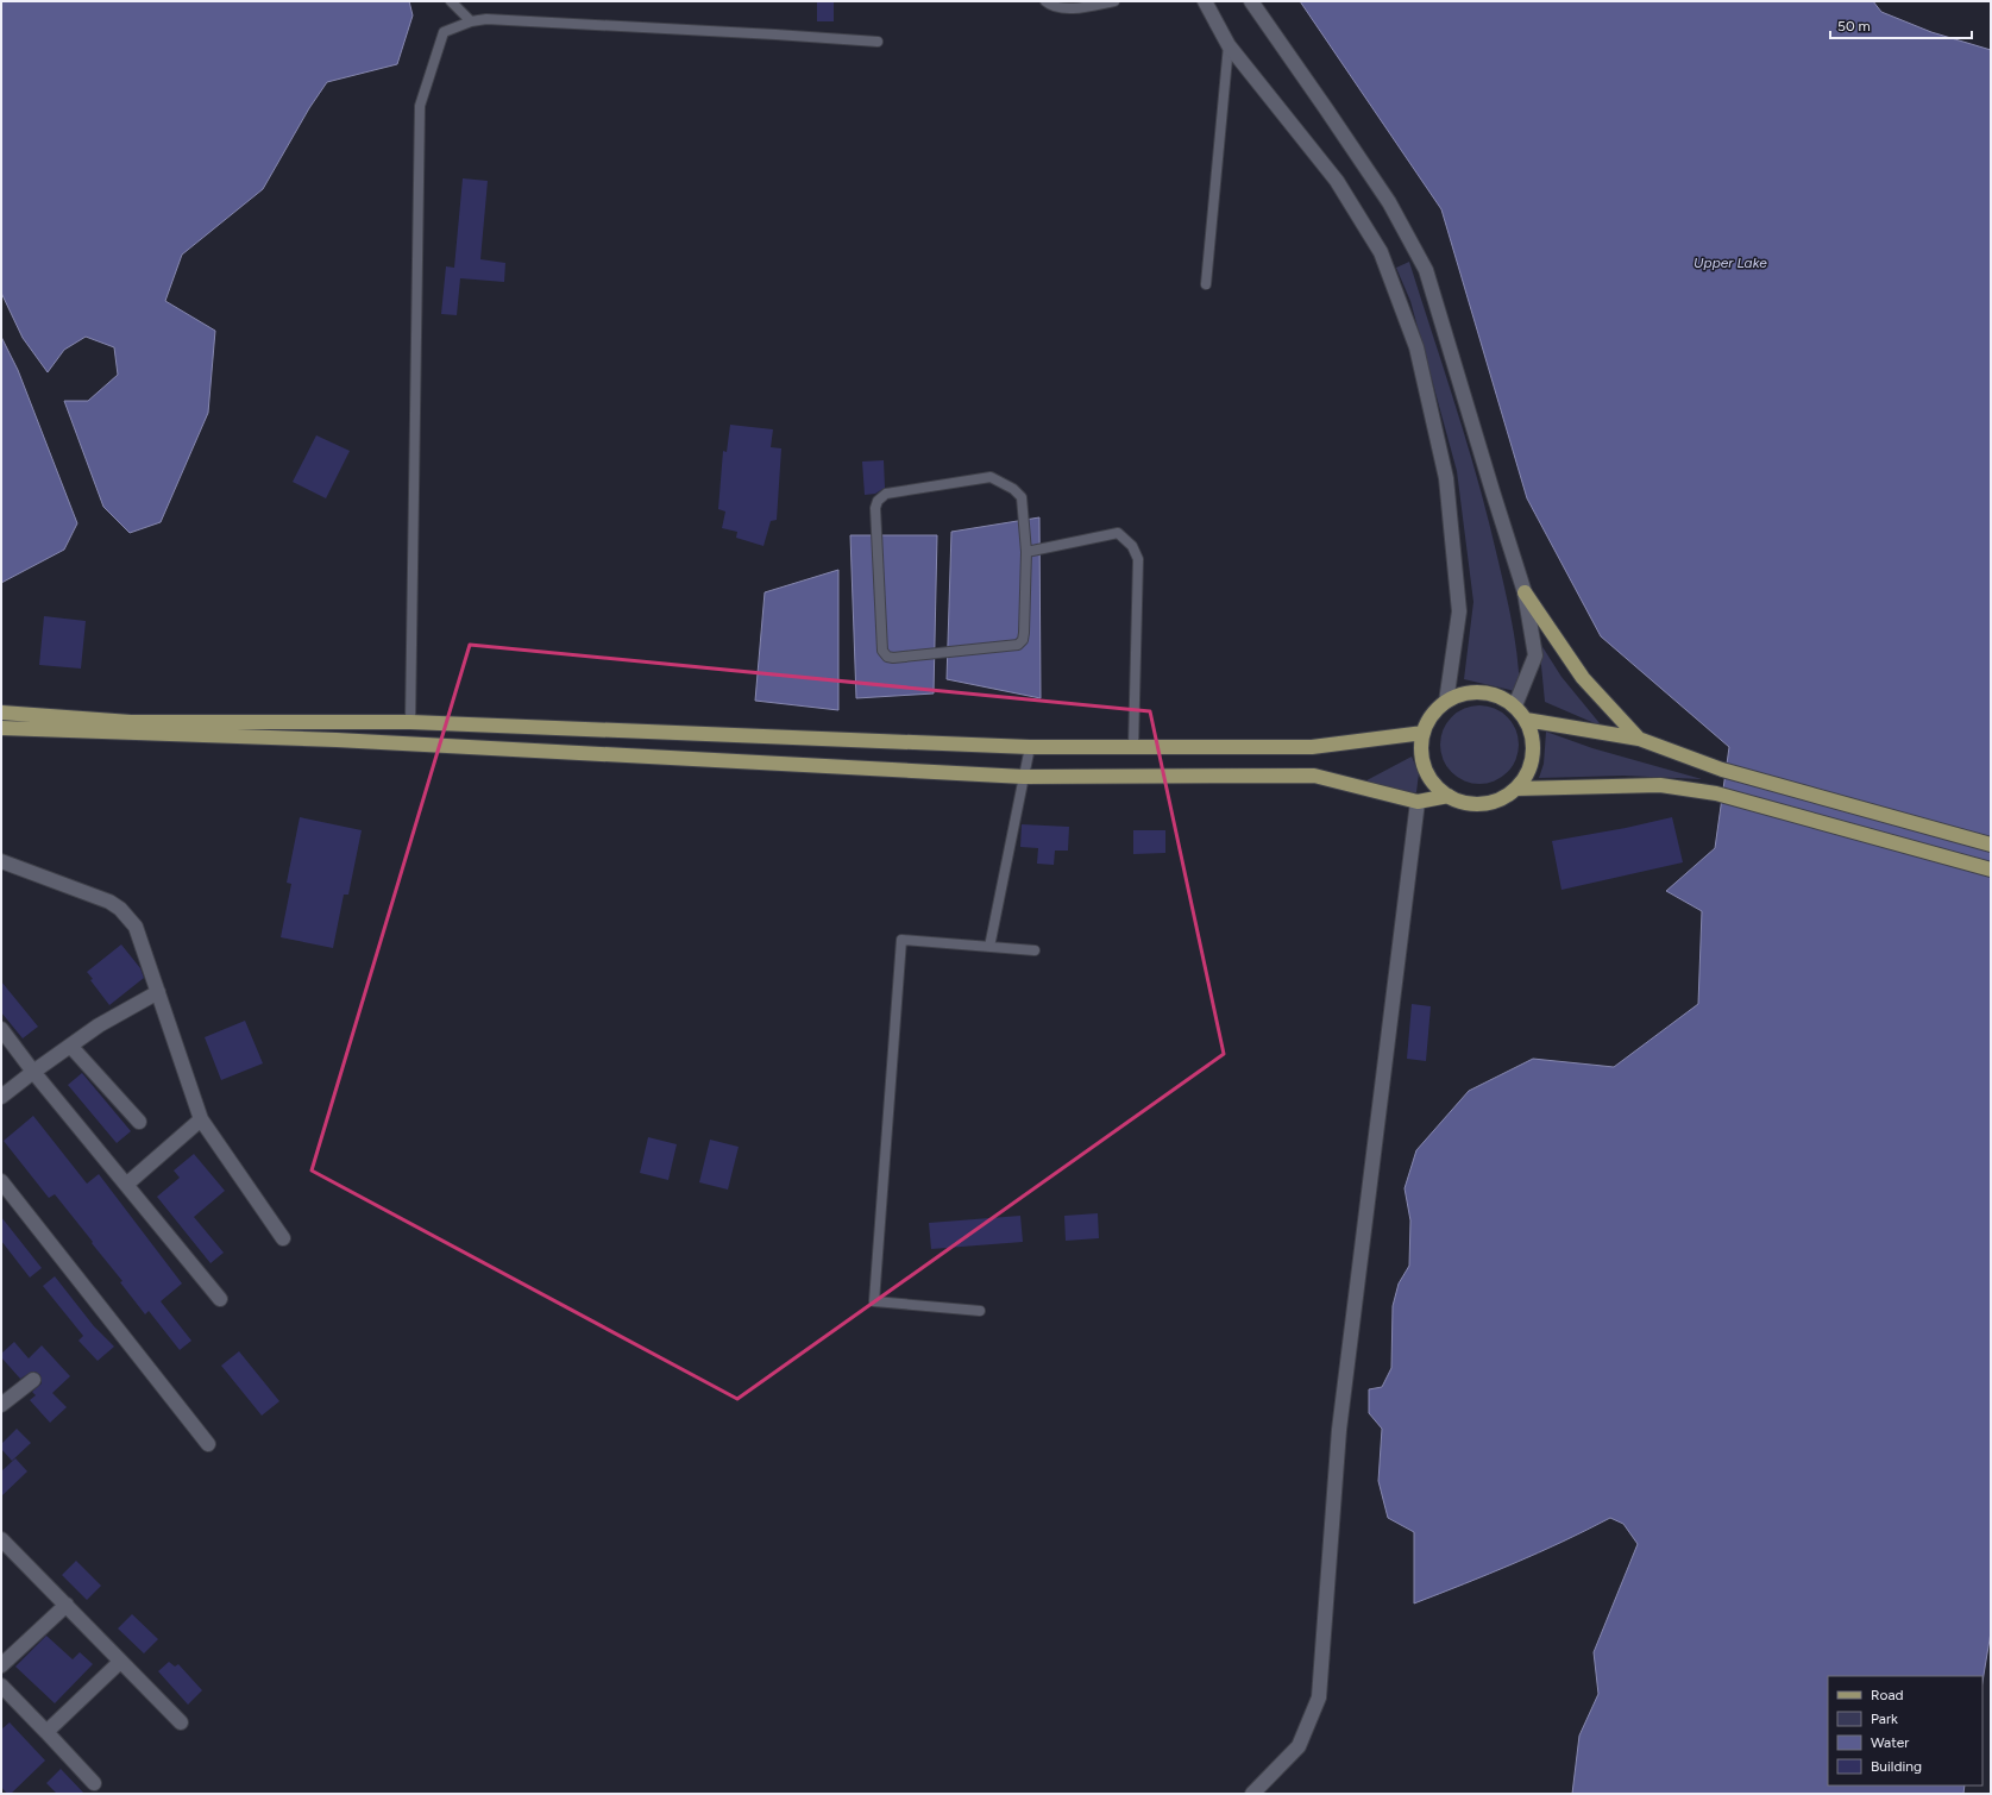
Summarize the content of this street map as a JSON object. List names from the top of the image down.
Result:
{
  "water": ["Upper Lake"],
  "legend": [
    "Road",
    "Park",
    "Water",
    "Building"
  ],
  "scale_bar": "50 m"
}
